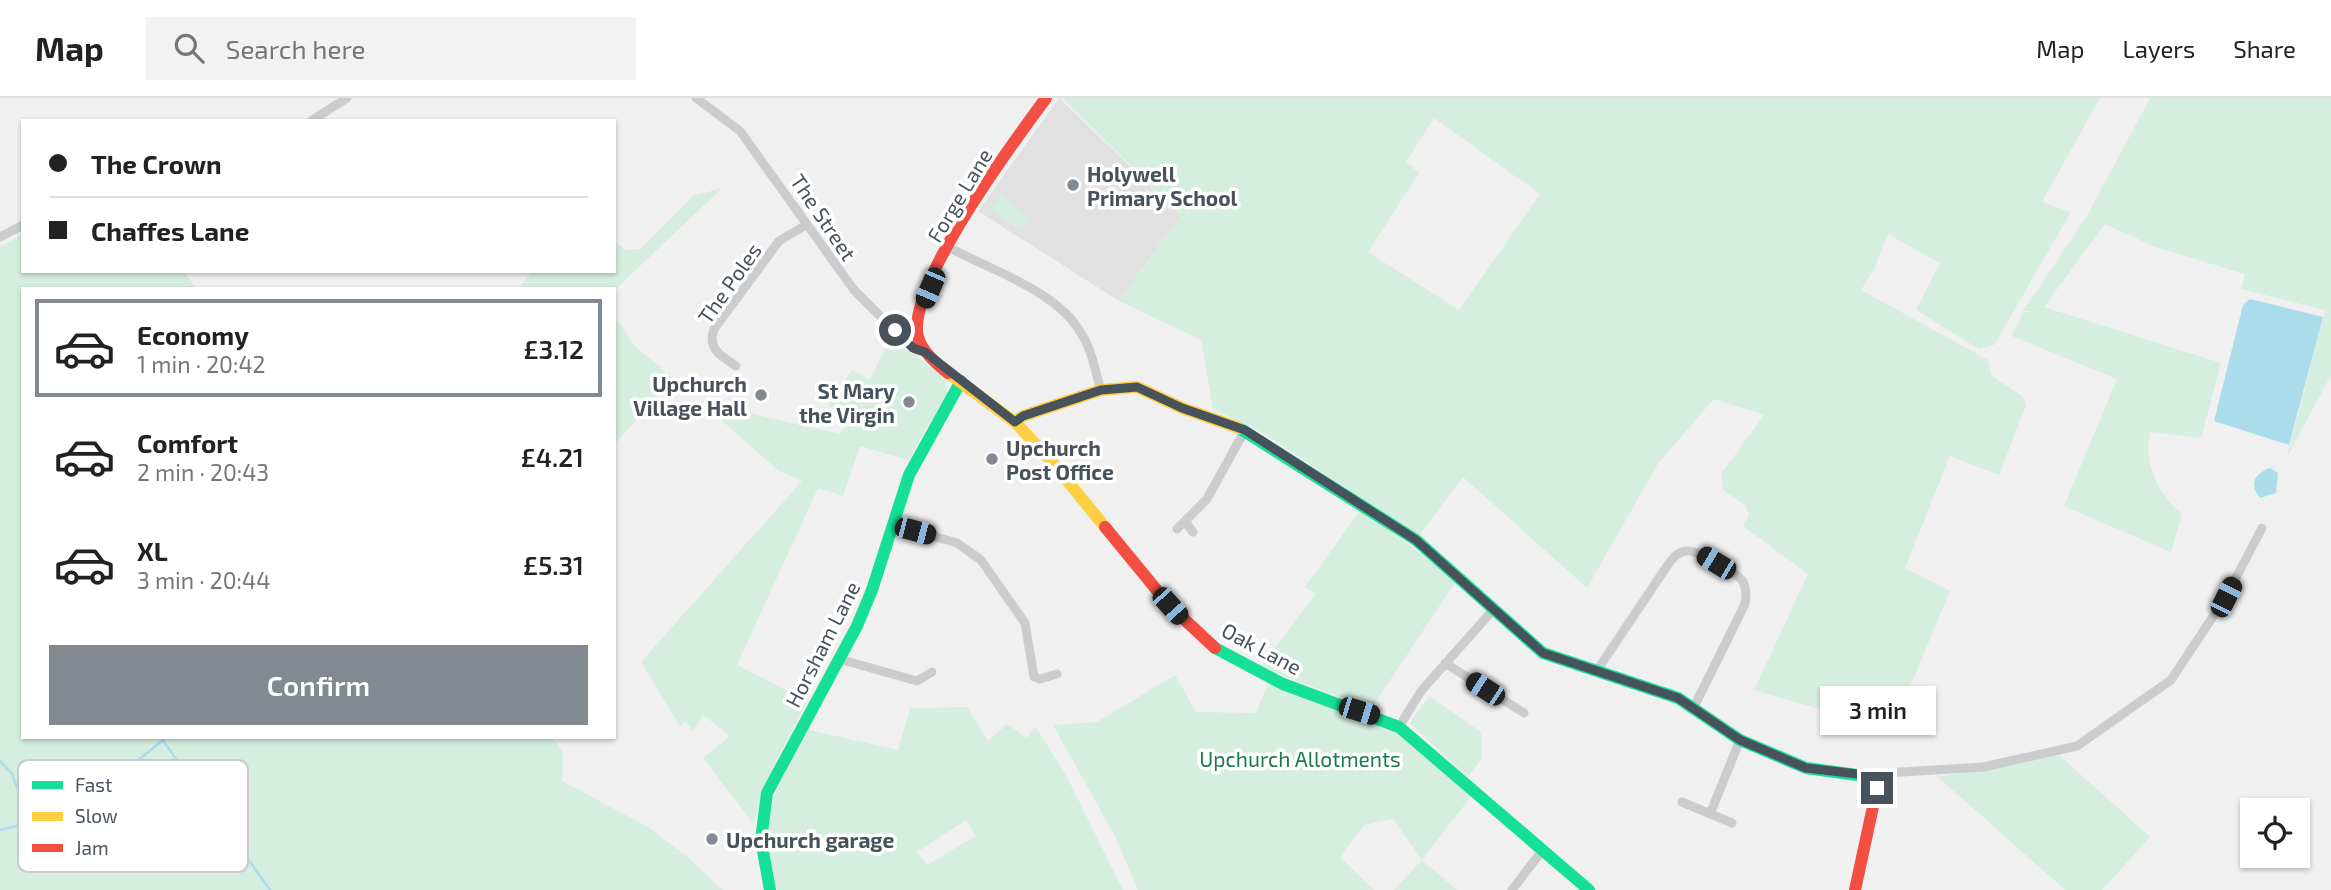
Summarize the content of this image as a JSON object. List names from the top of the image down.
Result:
{
  "streets": {
    "street": [
      "Forge Lane",
      "The Street",
      "The Poles",
      "Horsham Lane",
      "Oak Lane"
    ]
  },
  "crossings": [
    ["Forge Lane", "Oak Lane"],
    ["The Street", "The Poles"],
    ["The Street", "Oak Lane"],
    ["Horsham Lane", "Oak Lane"]
  ],
  "parks": ["Upchurch Allotments"],
  "places": [
    "Holywell Primary School",
    "Upchurch Village Hall",
    "St Mary the Virgin",
    "Upchurch Post Office",
    "Upchurch garage"
  ],
  "legend": ["Fast", "Slow", "Jam"],
  "page": {
    "header": "Map",
    "search": "Search here",
    "nav": ["Map", "Layers", "Share"],
    "banner": ["The Crown", "Chaffes Lane"],
    "list": [
      {
        "name": "Economy",
        "note": "1 min · 20:42",
        "value": "£3.12"
      },
      {
        "name": "Comfort",
        "note": "2 min · 20:43",
        "value": "£4.21"
      },
      {
        "name": "XL",
        "note": "3 min · 20:44",
        "value": "£5.31"
      }
    ],
    "buttons": "Confirm",
    "bubble": "3 min"
  }
}
